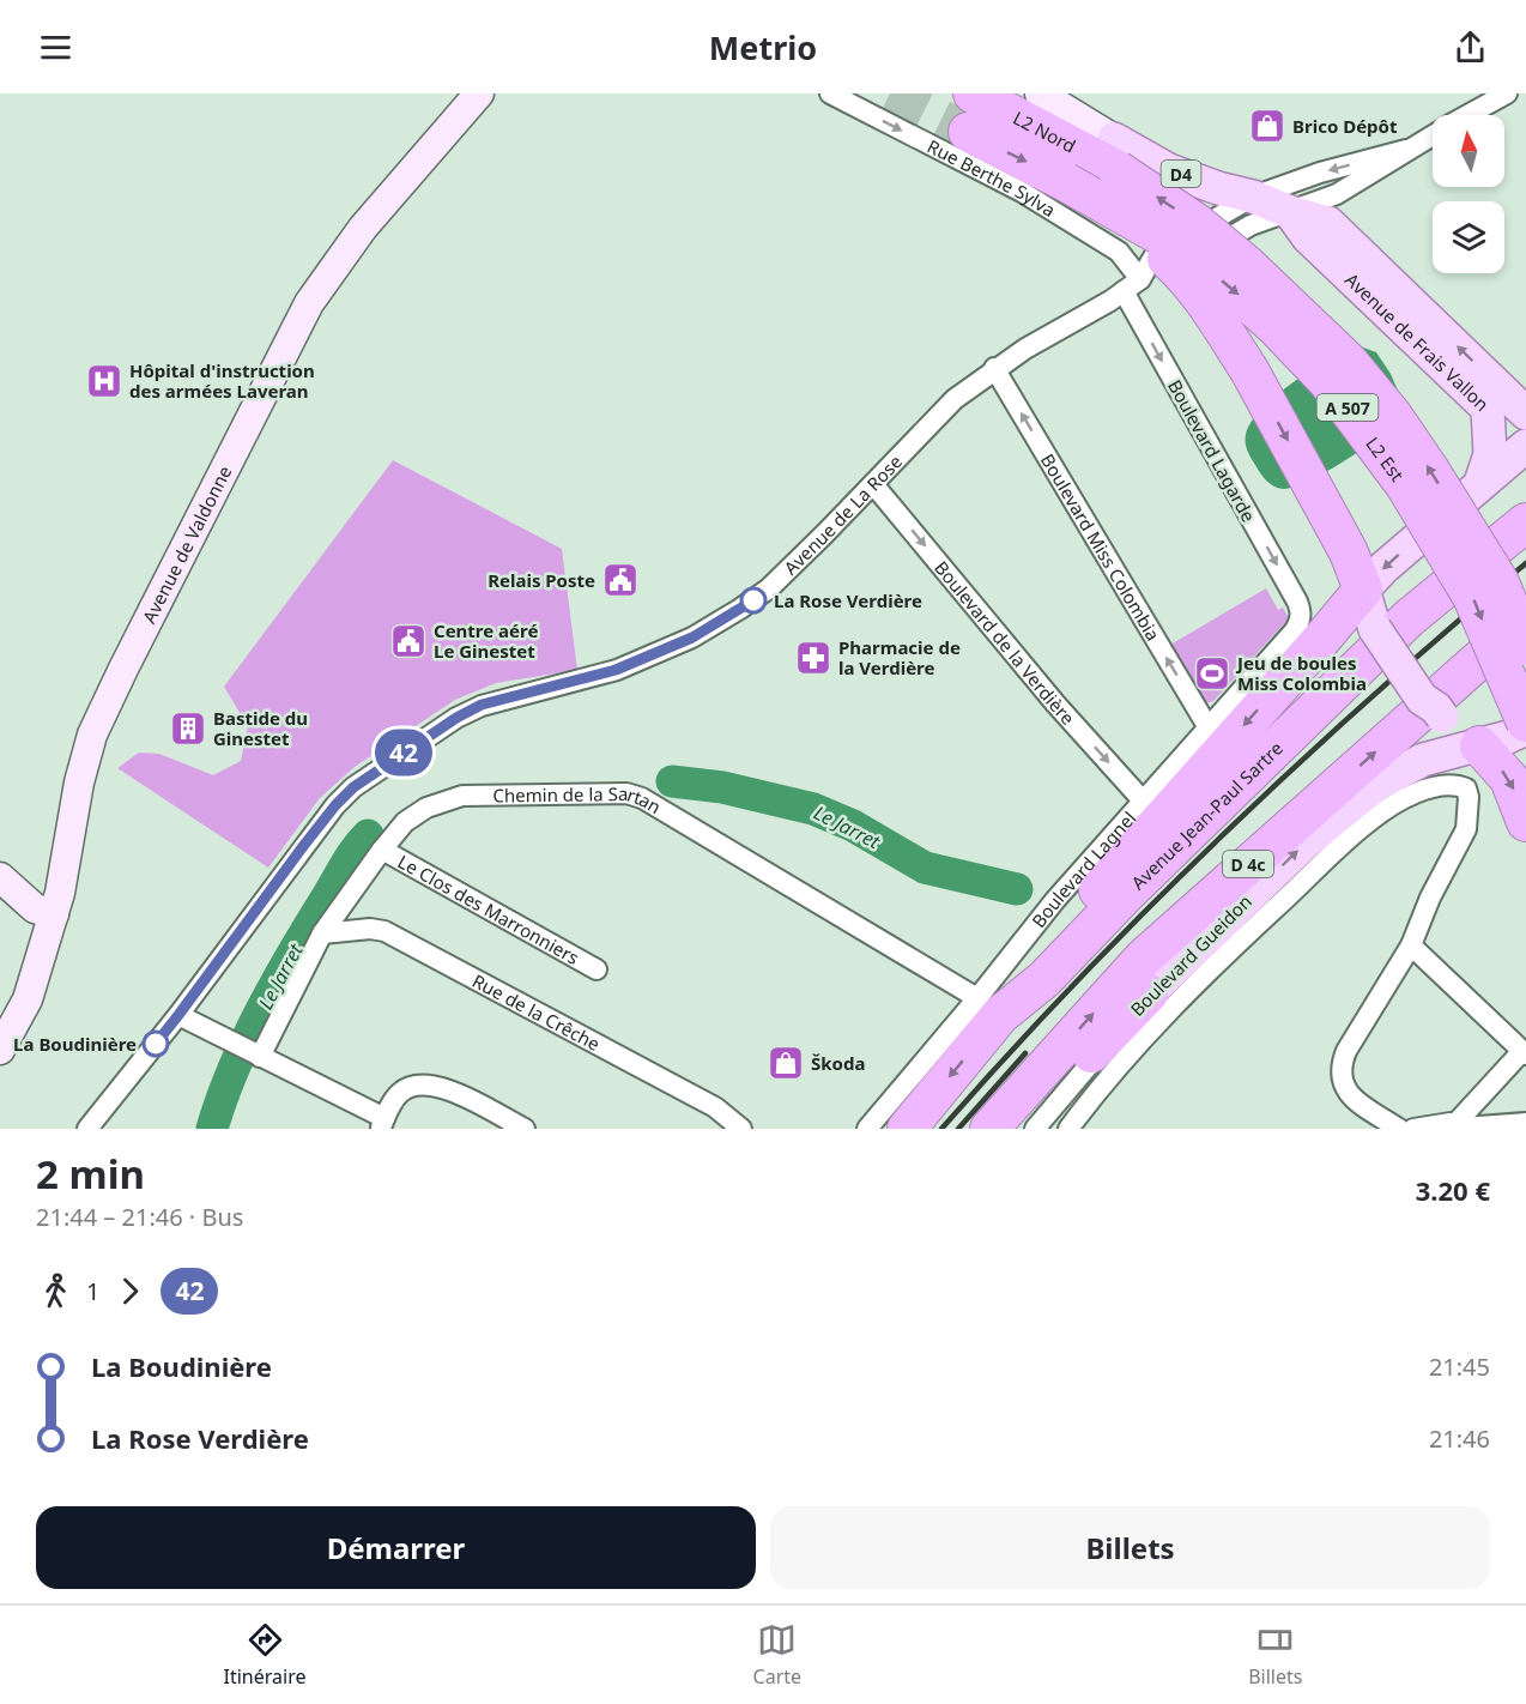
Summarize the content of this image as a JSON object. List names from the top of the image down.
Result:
{
  "streets": {
    "highway": [
      "L2 Nord",
      "A 507",
      "L2 Est",
      "Avenue Jean-Paul Sartre",
      "D 4c"
    ],
    "main road": ["D4", "Avenue de Frais Vallon", "Boulevard Gueidon"],
    "street": [
      "Rue Berthe Sylva",
      "Boulevard Lagarde",
      "Avenue de La Rose",
      "Avenue de Valdonne",
      "Boulevard Miss Colombia",
      "Boulevard de la Verdière",
      "Chemin de la Sartan",
      "Boulevard Lagnel",
      "Le Clos des Marronniers",
      "Rue de la Crêche"
    ]
  },
  "crossings": [
    ["L2 Nord", "D4"],
    ["L2 Nord", "L2 Est"],
    ["D4", "Avenue de Frais Vallon"],
    ["D4", "L2 Est"],
    ["Rue Berthe Sylva", "Avenue de La Rose"],
    ["Boulevard Lagarde", "Avenue de La Rose"],
    ["Boulevard Lagarde", "Boulevard Lagnel"],
    ["Avenue de La Rose", "Boulevard Miss Colombia"],
    ["Avenue de La Rose", "Boulevard de la Verdière"],
    ["Boulevard Miss Colombia", "Boulevard Lagnel"],
    ["Boulevard de la Verdière", "Boulevard Lagnel"],
    ["Chemin de la Sartan", "Avenue Jean-Paul Sartre"],
    ["Chemin de la Sartan", "Boulevard Lagnel"],
    ["Chemin de la Sartan", "Le Clos des Marronniers"],
    ["Chemin de la Sartan", "Rue de la Crêche"],
    ["Avenue Jean-Paul Sartre", "Boulevard Lagnel"]
  ],
  "one_way": [
    "Rue Berthe Sylva",
    "Boulevard Lagarde",
    "Boulevard Miss Colombia",
    "Boulevard de la Verdière"
  ],
  "water": ["Le Jarret"],
  "places": {
    "shop": ["Brico Dépôt", "Škoda"],
    "hospital": ["Hôpital d'instruction des armées Laveran"],
    "public building": ["Relais Poste", "Centre aéré Le Ginestet"],
    "other": ["La Rose Verdière", "La Boudinière"],
    "pharmacy": ["Pharmacie de la Verdière"],
    "sports": ["Jeu de boules Miss Colombia"],
    "building": ["Bastide du Ginestet"]
  },
  "lines": ["bus line 42"],
  "north": "top",
  "page": {
    "header": "Metrio",
    "on_map": "42",
    "heading": ["2 min", "21:44 – 21:46 · Bus", "3.20 €"],
    "legs": ["1", "42"],
    "list": [
      {
        "name": "La Boudinière",
        "value": "21:45"
      },
      {
        "name": "La Rose Verdière",
        "value": "21:46"
      }
    ],
    "buttons": ["Démarrer", "Billets"],
    "tabs": ["Itinéraire", "Carte", "Billets"]
  }
}
